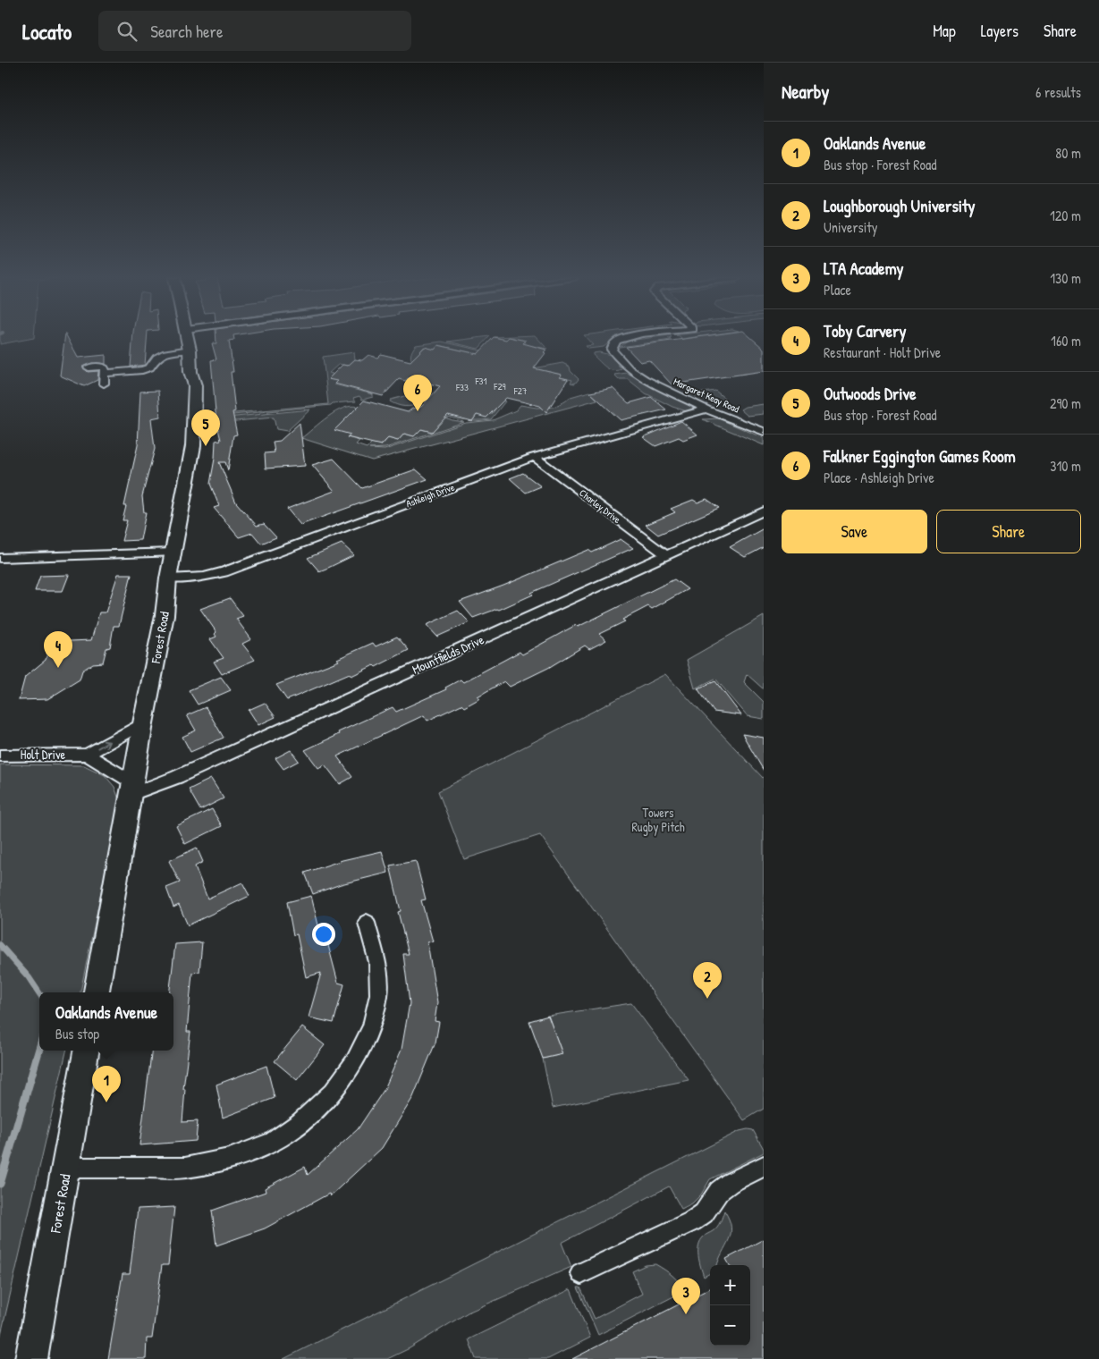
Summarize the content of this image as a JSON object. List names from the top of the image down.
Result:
{
  "streets": {
    "street": [
      "Margaret Keay Road",
      "Ashleigh Drive",
      "Charley Drive",
      "Forest Road",
      "Mountfields Drive",
      "Holt Drive"
    ]
  },
  "crossings": [
    ["Margaret Keay Road", "Ashleigh Drive"],
    ["Ashleigh Drive", "Charley Drive"],
    ["Ashleigh Drive", "Forest Road"],
    ["Charley Drive", "Mountfields Drive"],
    ["Forest Road", "Mountfields Drive"],
    ["Forest Road", "Holt Drive"]
  ],
  "one_way": ["Holt Drive"],
  "parks": ["Towers Rugby Pitch"],
  "house_numbers": [
    "F31",
    "F29",
    "F33",
    "F27"
  ],
  "page": {
    "header": "Locato",
    "search": "Search here",
    "nav": ["Map", "Layers", "Share"],
    "heading": ["Nearby", "6 results"],
    "list": [
      {
        "mark": "1",
        "name": "Oaklands Avenue",
        "note": "Bus stop · Forest Road",
        "value": "80 m"
      },
      {
        "mark": "2",
        "name": "Loughborough University",
        "note": "University",
        "value": "120 m"
      },
      {
        "mark": "3",
        "name": "LTA Academy",
        "note": "Place",
        "value": "130 m"
      },
      {
        "mark": "4",
        "name": "Toby Carvery",
        "note": "Restaurant · Holt Drive",
        "value": "160 m"
      },
      {
        "mark": "5",
        "name": "Outwoods Drive",
        "note": "Bus stop · Forest Road",
        "value": "290 m"
      },
      {
        "mark": "6",
        "name": "Falkner Eggington Games Room",
        "note": "Place · Ashleigh Drive",
        "value": "310 m"
      }
    ],
    "pins": [
      "6",
      "5",
      "4",
      "2",
      "1",
      "3"
    ],
    "buttons": ["Save", "Share"],
    "popup": ["Oaklands Avenue", "Bus stop"],
    "map_buttons": ["+", "−"]
  }
}
